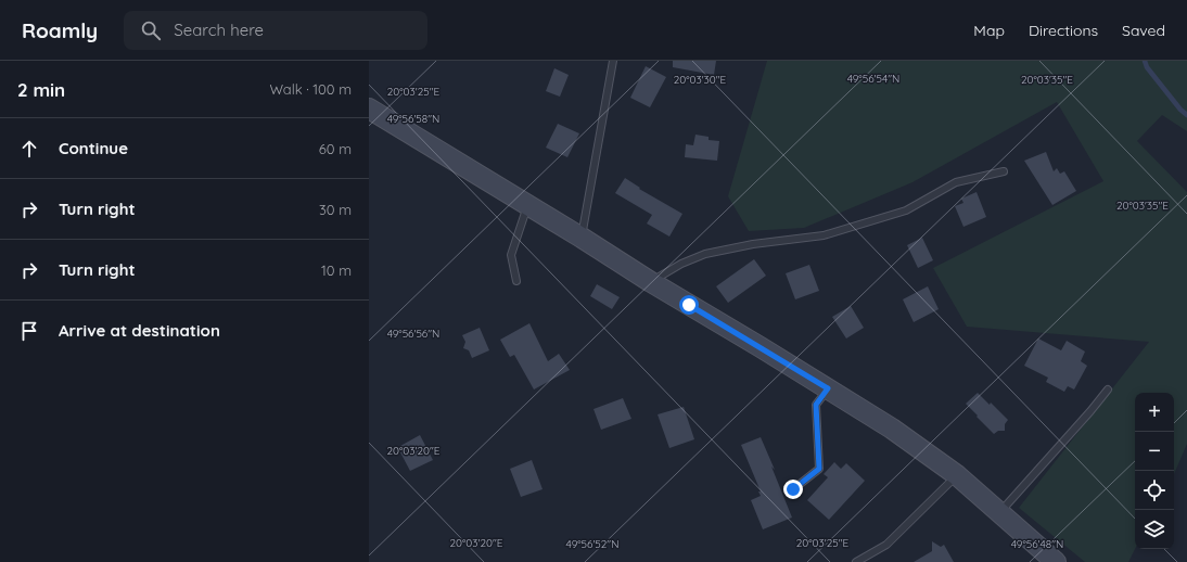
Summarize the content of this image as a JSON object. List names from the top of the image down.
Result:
{
  "page": {
    "header": "Roamly",
    "search": "Search here",
    "nav": ["Map", "Directions", "Saved"],
    "heading": ["2 min", "Walk · 100 m"],
    "list": [
      ["Continue", "60 m"],
      ["Turn right", "30 m"],
      ["Turn right", "10 m"],
      "Arrive at destination"
    ],
    "map_buttons": ["+", "−"]
  },
  "coordinates": [
    "49°56'54\"N",
    "20°03'30\"E",
    "20°03'35\"E",
    "20°03'25\"E",
    "49°56'58\"N",
    "49°56'56\"N",
    "20°03'20\"E",
    "49°56'52\"N",
    "49°56'48\"N"
  ]
}
